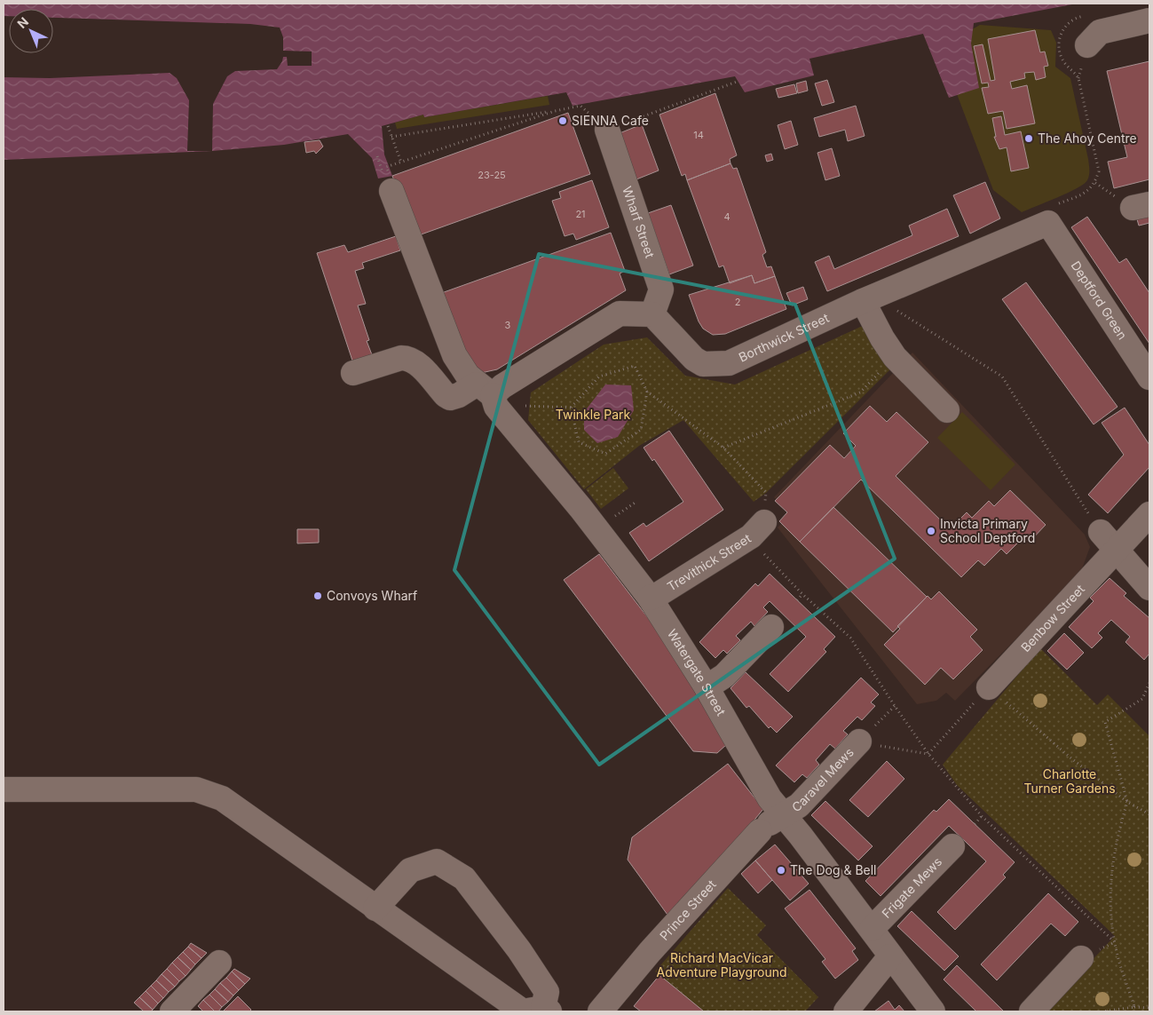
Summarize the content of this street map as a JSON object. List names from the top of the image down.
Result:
{
  "streets": {
    "street": [
      "Wharf Street",
      "Deptford Green",
      "Borthwick Street",
      "Trevithick Street",
      "Benbow Street",
      "Watergate Street",
      "Caravel Mews",
      "Frigate Mews",
      "Prince Street"
    ]
  },
  "crossings": [
    ["Wharf Street", "Borthwick Street"],
    ["Deptford Green", "Borthwick Street"],
    ["Trevithick Street", "Watergate Street"],
    ["Watergate Street", "Caravel Mews"],
    ["Watergate Street", "Frigate Mews"],
    ["Watergate Street", "Prince Street"],
    ["Caravel Mews", "Prince Street"]
  ],
  "parks": ["Twinkle Park", "Charlotte Turner Gardens", "Richard MacVicar Adventure Playground"],
  "places": [
    "SIENNA Cafe",
    "The Ahoy Centre",
    "Invicta Primary School Deptford",
    "Convoys Wharf",
    "The Dog & Bell"
  ],
  "house_numbers": [
    "14",
    "23-25",
    "21",
    "4",
    "2",
    "3"
  ],
  "north": "top left"
}
